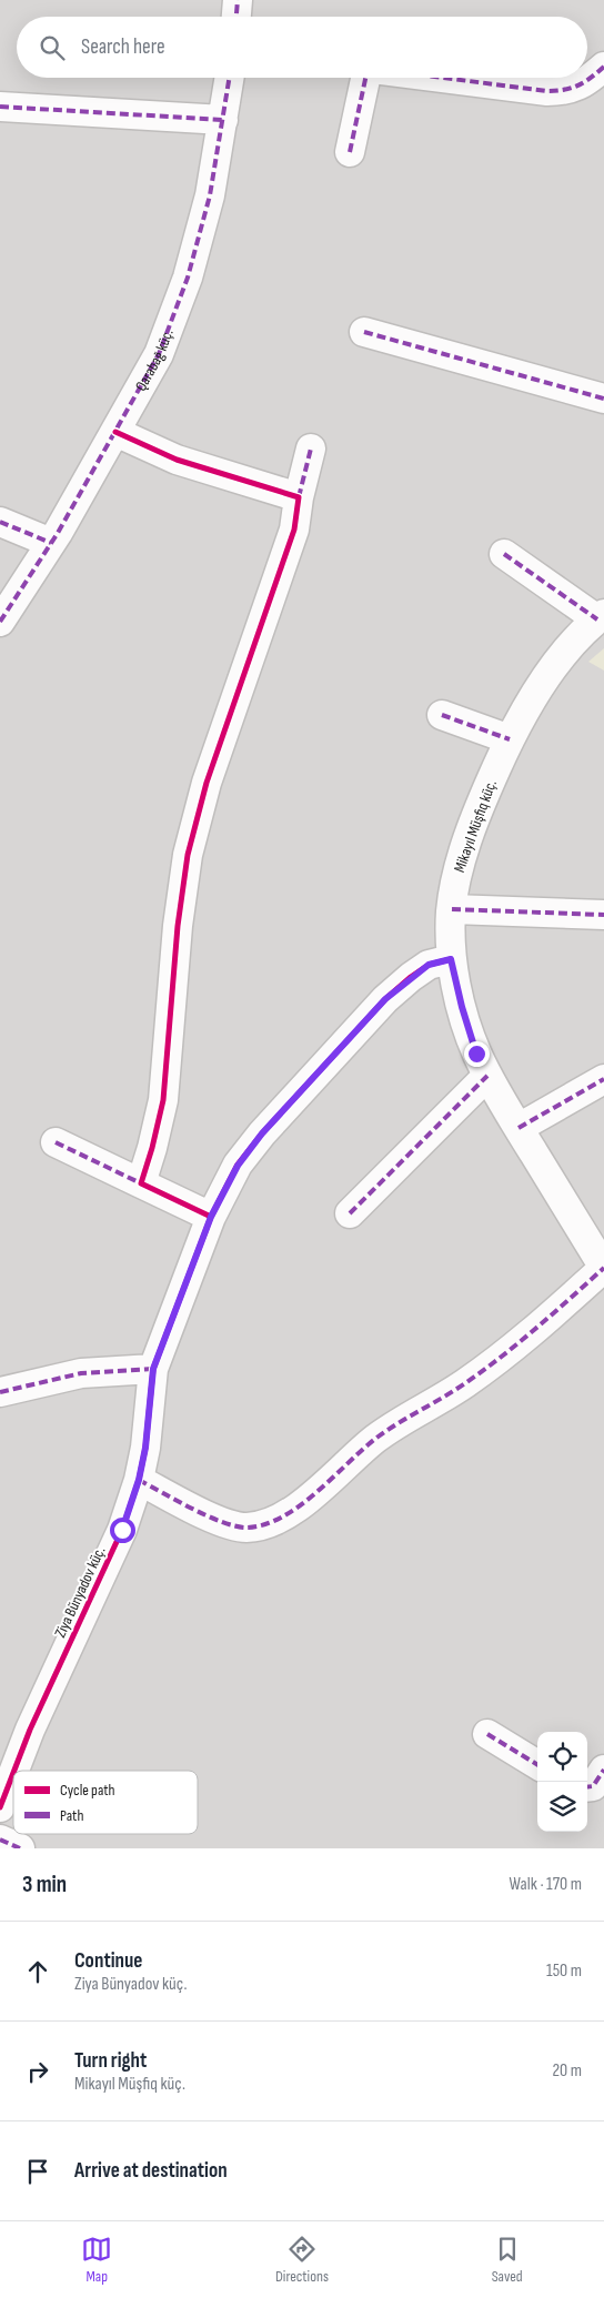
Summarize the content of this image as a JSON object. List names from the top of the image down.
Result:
{
  "streets": {
    "street": ["Qarabağ küç.", "Mikayıl Müşfiq küç.", "Ziya Bünyadov küç."]
  },
  "crossings": [
    ["Mikayıl Müşfiq küç.", "Ziya Bünyadov küç."]
  ],
  "legend": ["Cycle path", "Path"],
  "page": {
    "search": "Search here",
    "heading": ["3 min", "Walk · 170 m"],
    "list": [
      ["Continue", "Ziya Bünyadov küç.", "150 m"],
      ["Turn right", "Mikayıl Müşfiq küç.", "20 m"],
      "Arrive at destination"
    ],
    "nav": ["Map", "Directions", "Saved"]
  }
}
